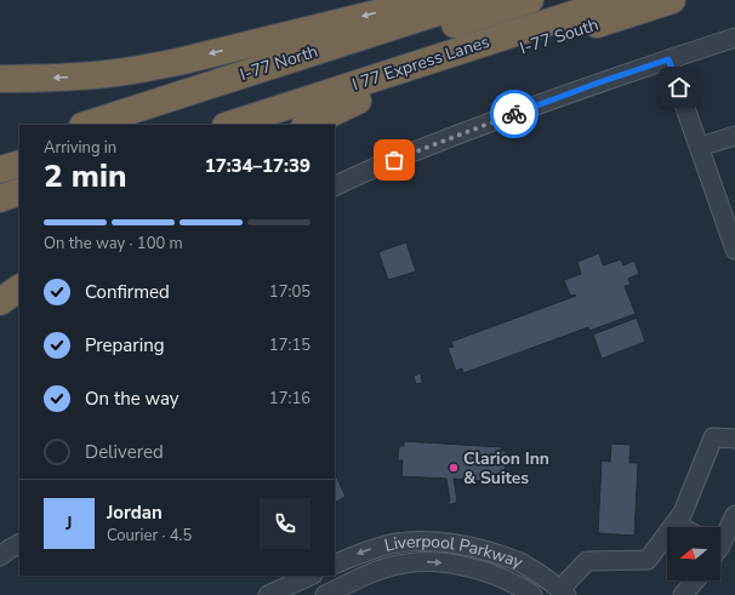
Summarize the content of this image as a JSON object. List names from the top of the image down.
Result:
{
  "streets": {
    "highway": ["I-77 South", "I-77 North", "I 77 Express Lanes"],
    "street": ["Liverpool Parkway"]
  },
  "places": ["Clarion Inn & Suites"],
  "north": "left",
  "page": {
    "heading": ["2 min", "Arriving in", "17:34–17:39"],
    "panel": ["Jordan", "Courier · 4.5"],
    "bar": "On the way · 100 m",
    "list": [
      ["Confirmed", "17:05"],
      ["Preparing", "17:15"],
      ["On the way", "17:16"],
      "Delivered"
    ],
    "round": "J"
  }
}
